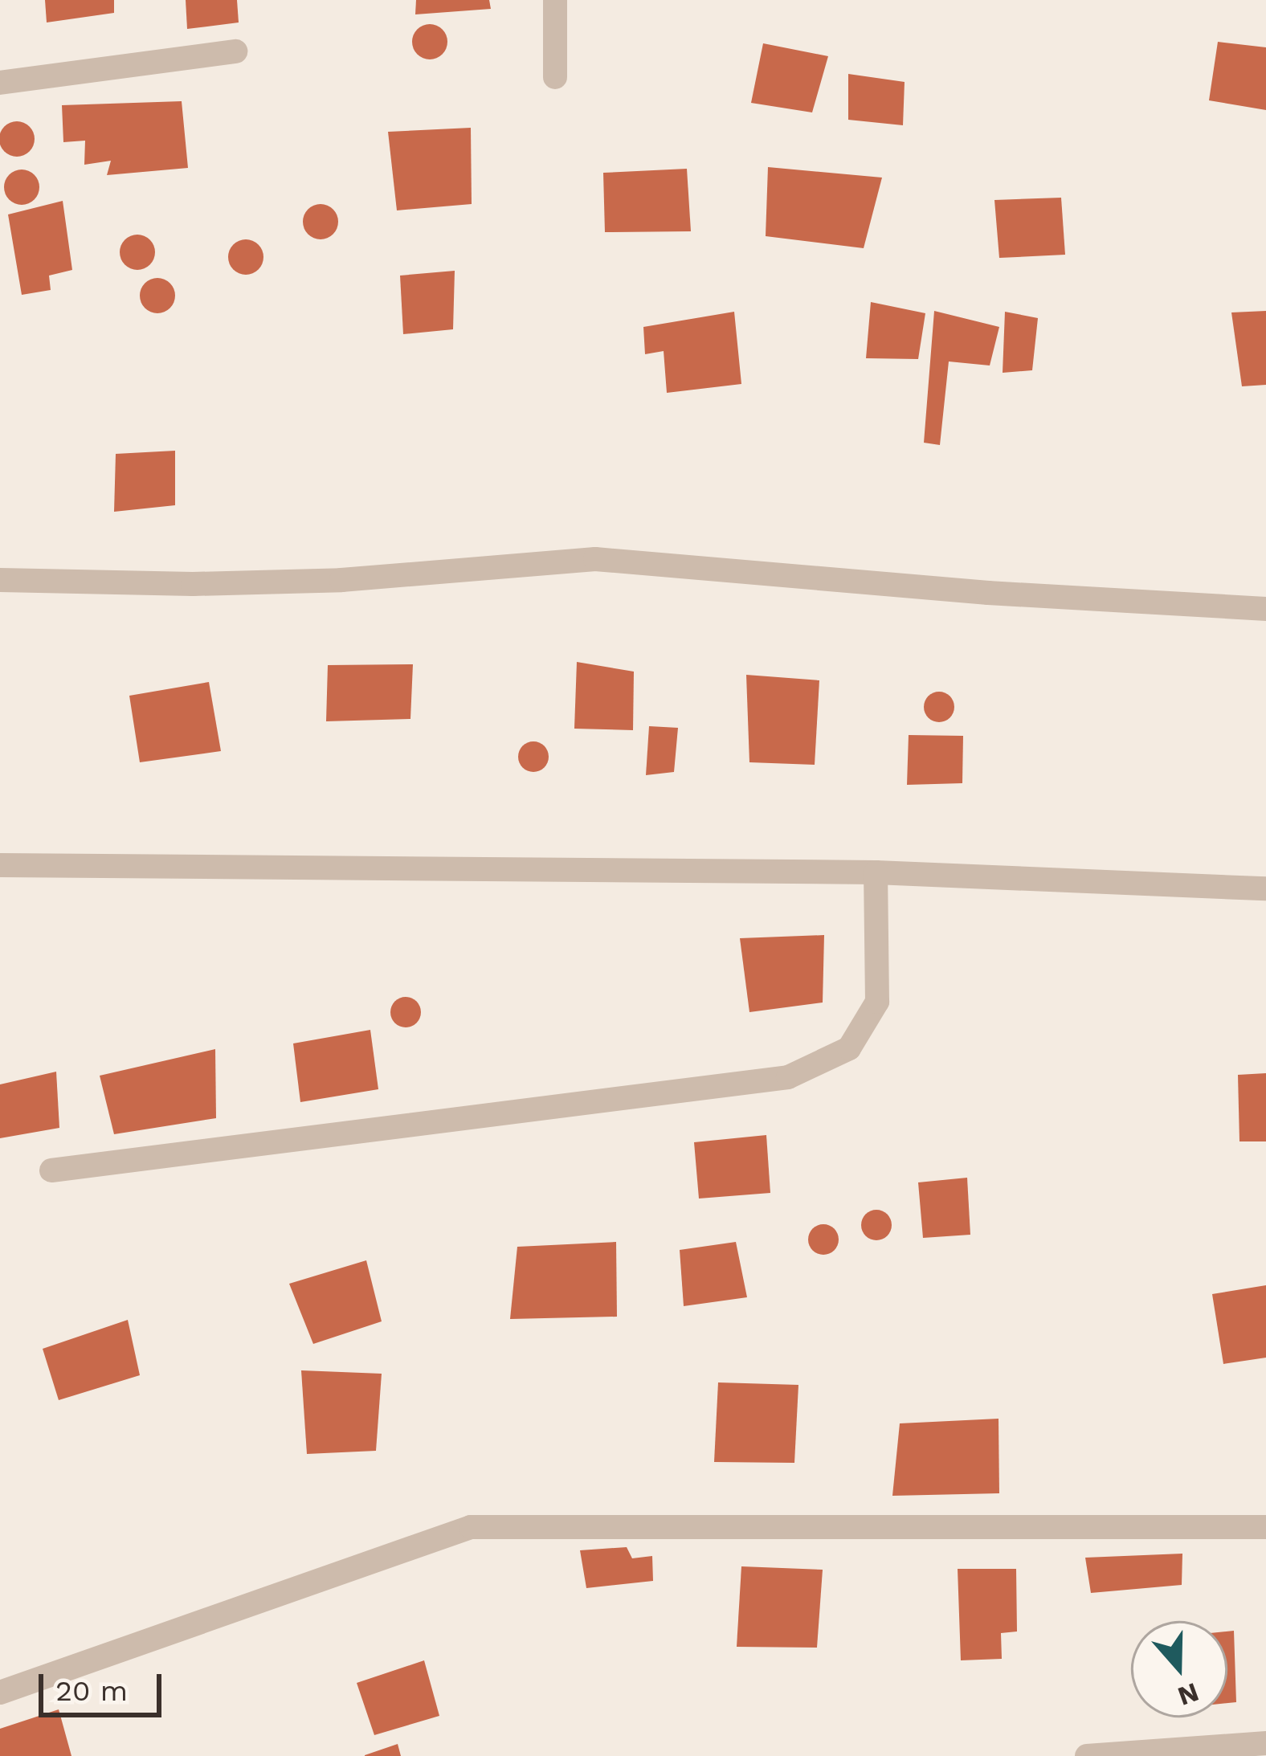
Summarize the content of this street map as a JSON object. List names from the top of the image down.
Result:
{
  "scale_bar": "20 m",
  "north": "bottom"
}
